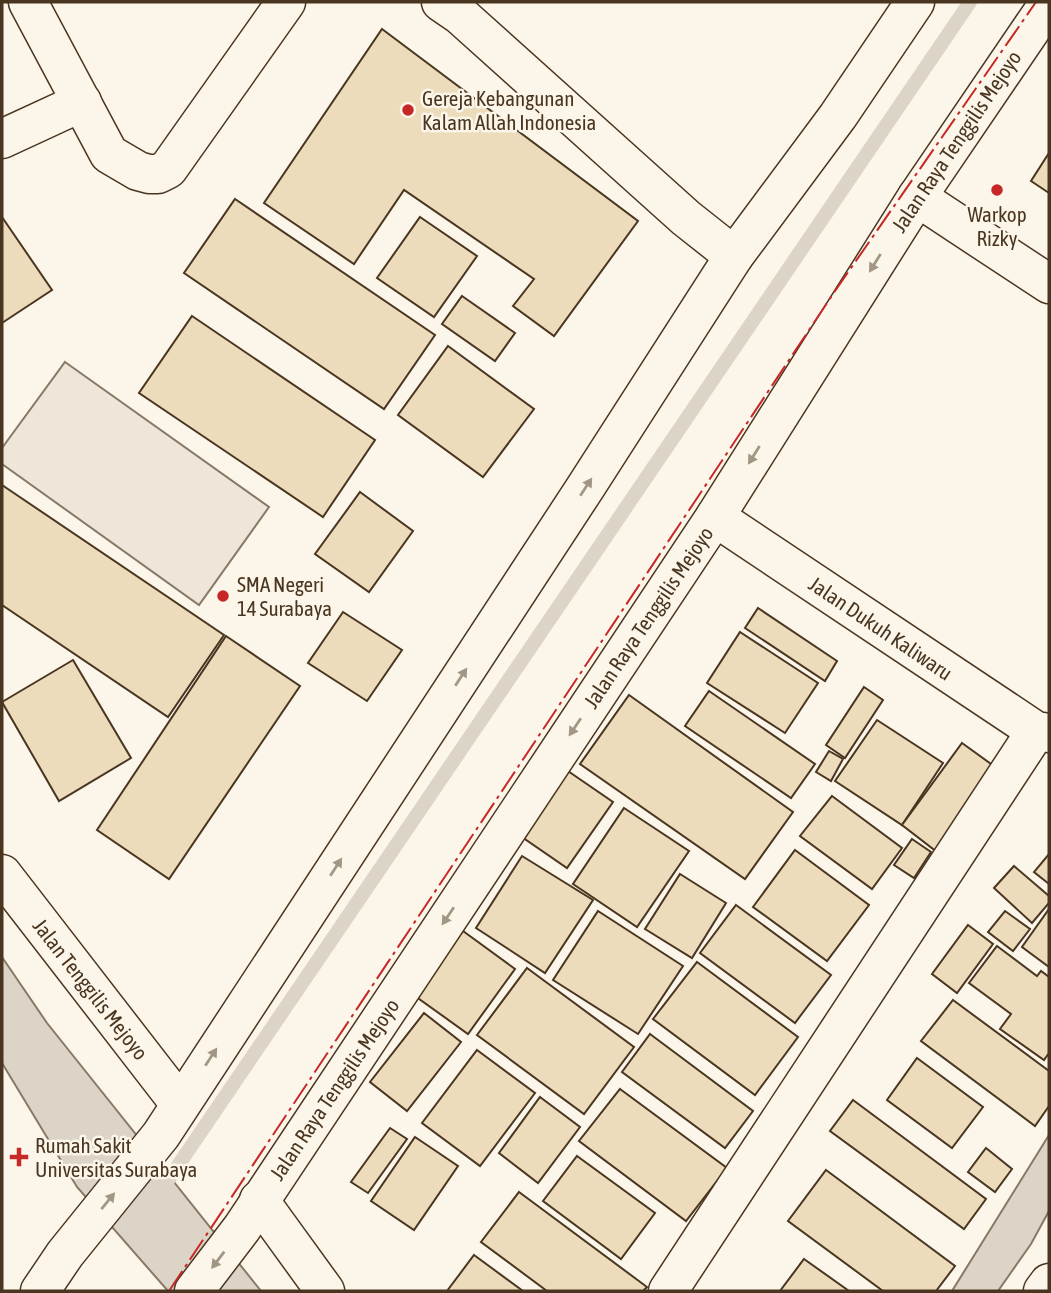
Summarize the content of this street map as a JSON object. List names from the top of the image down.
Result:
{
  "streets": {
    "street": ["Jalan Raya Tenggilis Mejoyo", "Jalan Dukuh Kaliwaru", "Jalan Tenggilis Mejoyo"]
  },
  "crossings": [
    ["Jalan Raya Tenggilis Mejoyo", "Jalan Dukuh Kaliwaru"]
  ],
  "places": {
    "other": ["Gereja Kebangunan Kalam Allah Indonesia", "Warkop Rizky", "SMA Negeri 14 Surabaya"],
    "health": ["Rumah Sakit Universitas Surabaya"]
  }
}
